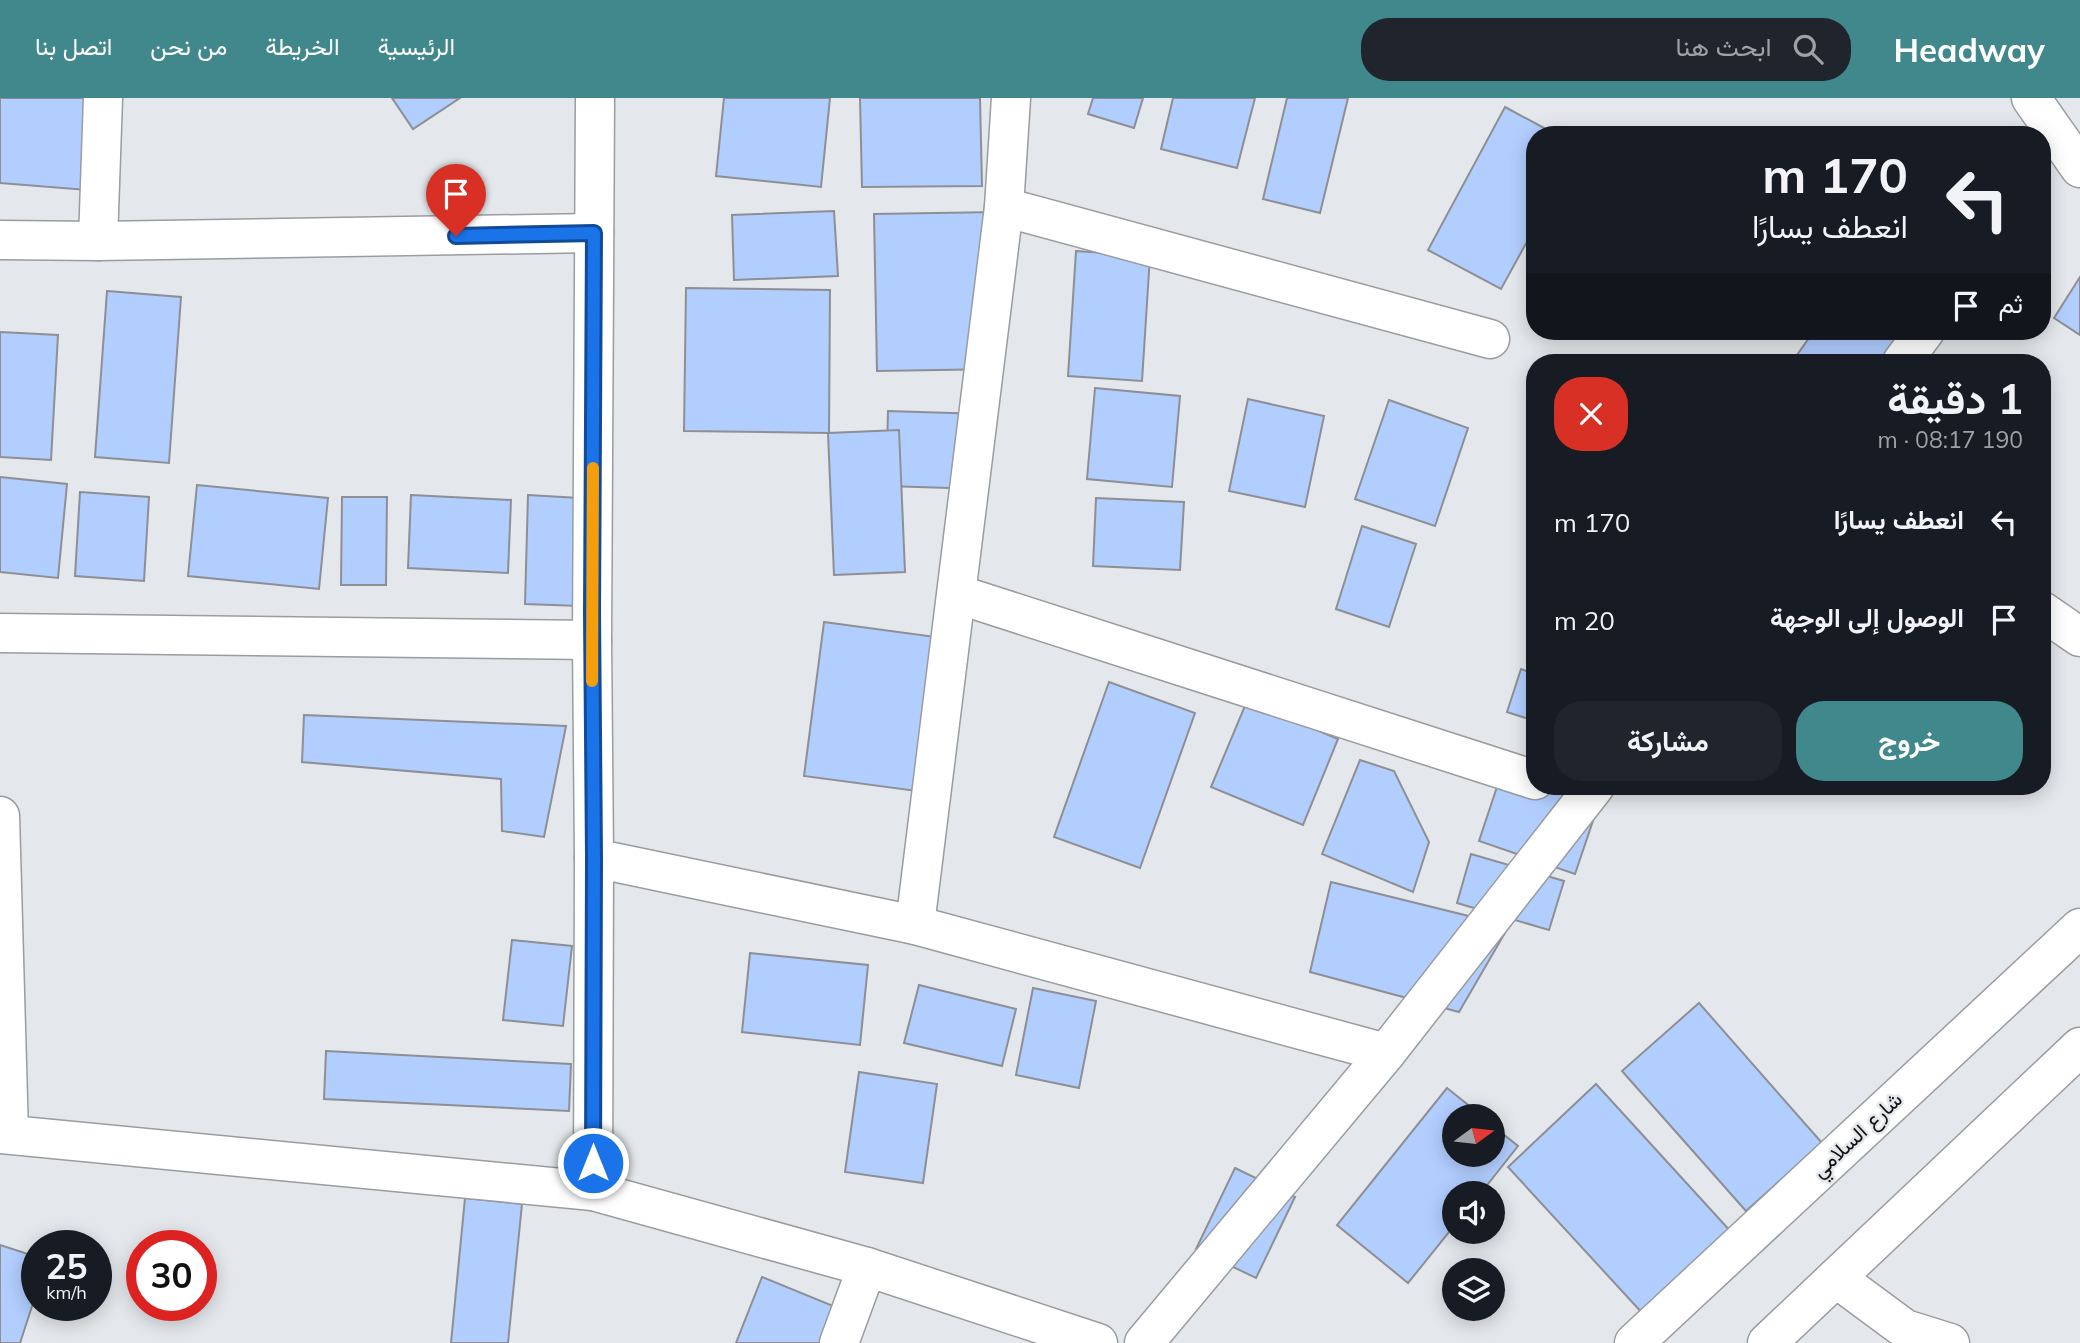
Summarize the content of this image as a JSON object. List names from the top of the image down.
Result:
{
  "streets": {
    "street": ["شارع السلامي"]
  },
  "north": "right",
  "page": {
    "header": "Headway",
    "search": "ابحث هنا",
    "nav": [
      "الرئيسية",
      "الخريطة",
      "من نحن",
      "اتصل بنا"
    ],
    "turn": ["170 m", "انعطف يسارًا"],
    "then": "ثم",
    "heading": ["1 دقيقة", "190 m · 08:17"],
    "list": [
      {
        "name": "انعطف يسارًا",
        "value": "170 m"
      },
      {
        "name": "الوصول إلى الوجهة",
        "value": "20 m"
      }
    ],
    "buttons": ["خروج", "مشاركة"],
    "speed": "25 km/h",
    "limit": "30"
  }
}
